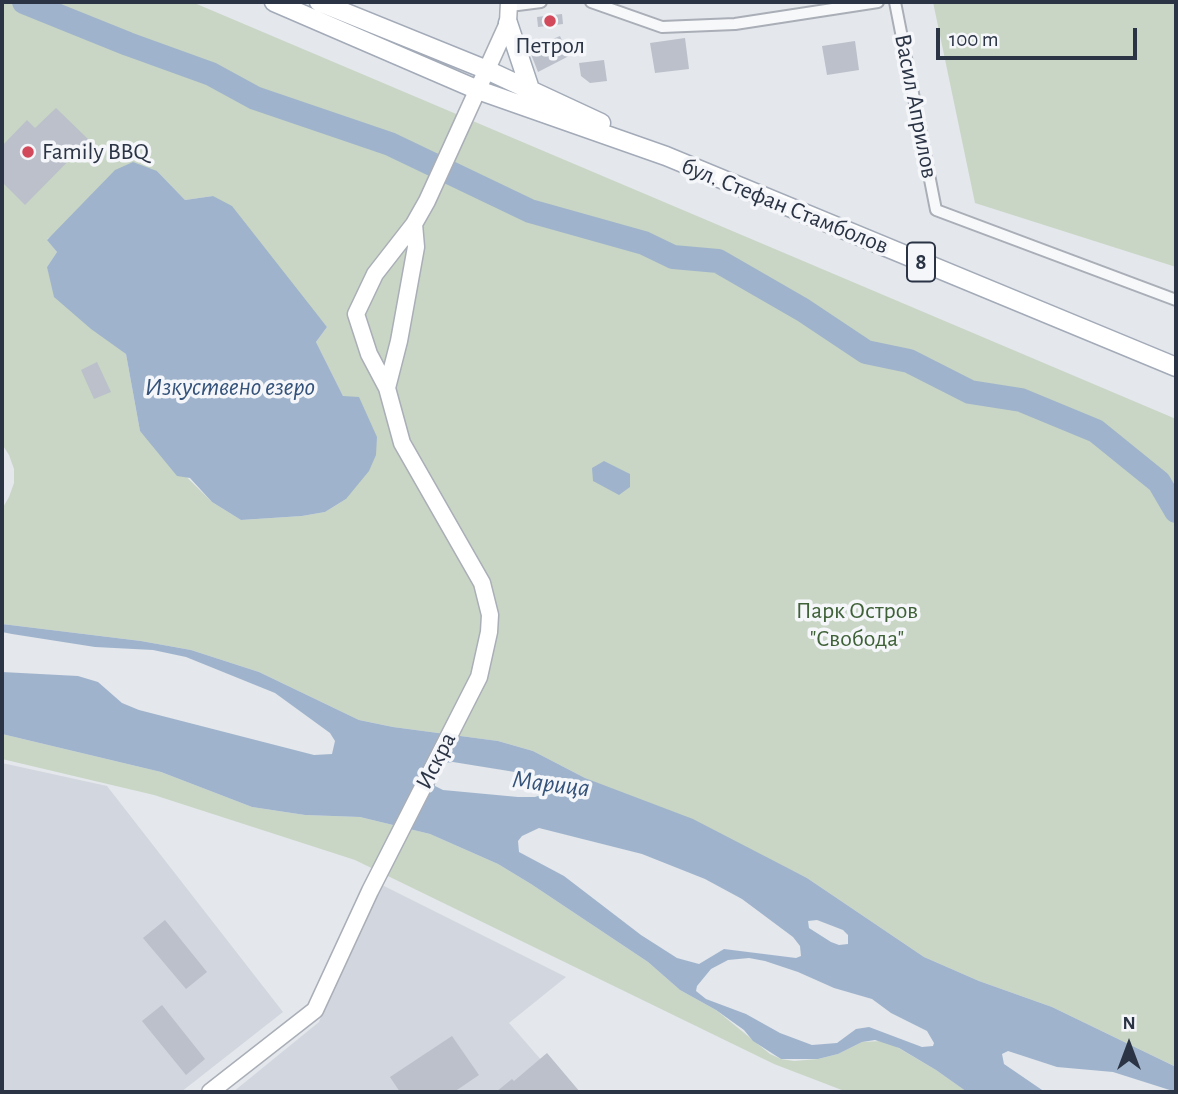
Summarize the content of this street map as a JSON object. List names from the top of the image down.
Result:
{
  "streets": {
    "main road": ["бул. Стефан Стамболов", "8"],
    "street": ["Васил Априлов", "Искра"]
  },
  "crossings": [
    ["бул. Стефан Стамболов", "Искра"]
  ],
  "water": ["Изкуствено езеро", "Марица"],
  "parks": ["Парк Остров \"Свобода\""],
  "places": ["Петрол", "Family BBQ"],
  "scale_bar": "100 m",
  "north": "top"
}
